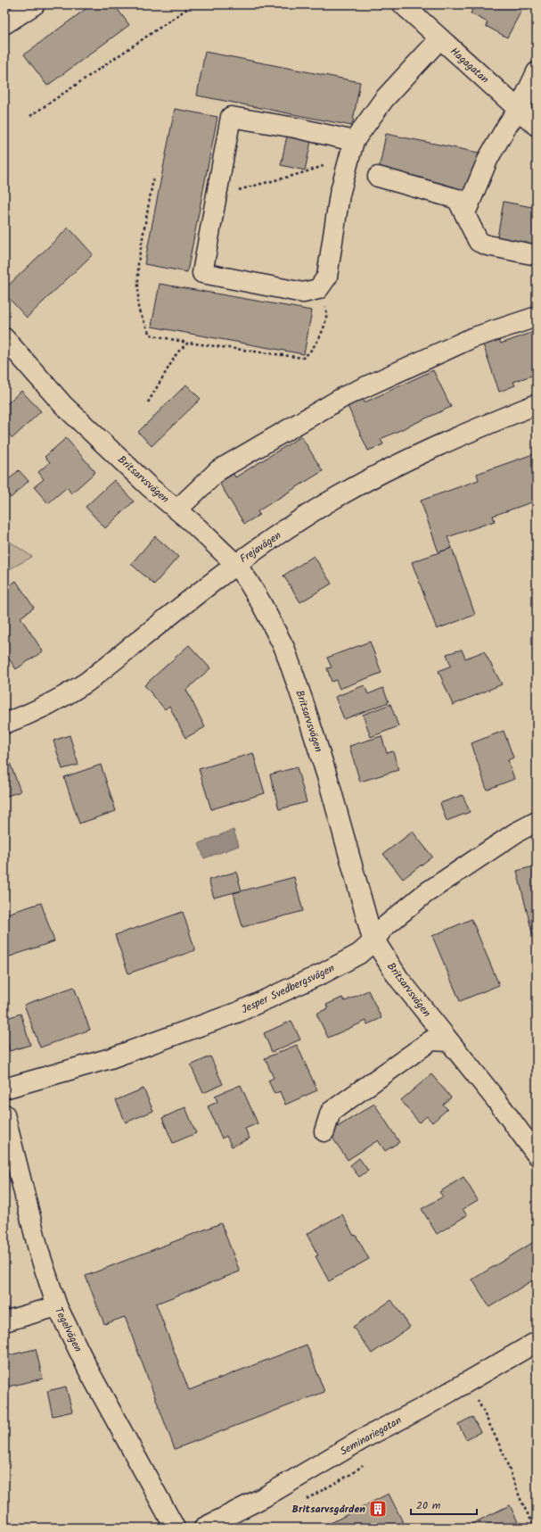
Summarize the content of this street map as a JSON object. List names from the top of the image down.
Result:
{
  "streets": {
    "street": [
      "Hagagatan",
      "Britsarvsvägen",
      "Frejavägen",
      "Jesper Svedbergsvägen",
      "Tegelvägen",
      "Seminariegatan"
    ]
  },
  "crossings": [
    ["Britsarvsvägen", "Frejavägen"],
    ["Britsarvsvägen", "Jesper Svedbergsvägen"]
  ],
  "places": {
    "building": ["Britsarvsgården"]
  },
  "scale_bar": "20 m"
}
